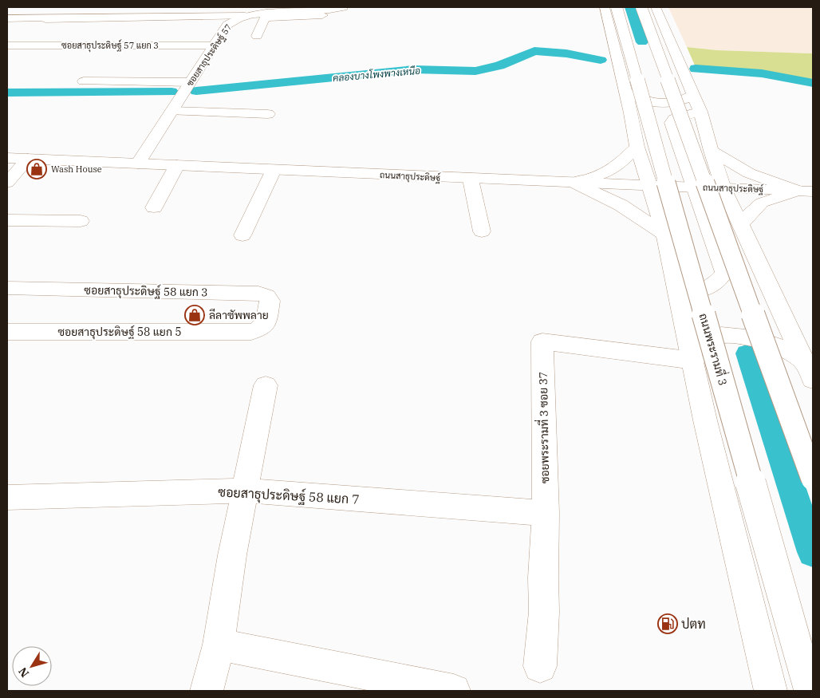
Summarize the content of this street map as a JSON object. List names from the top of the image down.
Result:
{
  "streets": {
    "main road": [
      "ซอยสาธุประดิษฐ์ 57 แยก 3",
      "ซอยสาธุประดิษฐ์ 57",
      "ถนนสาธุประดิษฐ์",
      "ซอยสาธุประดิษฐ์ 58 แยก 3",
      "ซอยสาธุประดิษฐ์ 58 แยก 5",
      "ถนนพระรามที่ 3",
      "ซอยพระรามที่ 3 ซอย 37",
      "ซอยสาธุประดิษฐ์ 58 แยก 7"
    ]
  },
  "crossings": [
    ["ซอยสาธุประดิษฐ์ 57 แยก 3", "ซอยสาธุประดิษฐ์ 57"],
    ["ซอยสาธุประดิษฐ์ 57", "ถนนสาธุประดิษฐ์"],
    ["ถนนสาธุประดิษฐ์", "ถนนพระรามที่ 3"],
    ["ซอยสาธุประดิษฐ์ 58 แยก 3", "ซอยสาธุประดิษฐ์ 58 แยก 5"],
    ["ถนนพระรามที่ 3", "ซอยพระรามที่ 3 ซอย 37"],
    ["ซอยพระรามที่ 3 ซอย 37", "ซอยสาธุประดิษฐ์ 58 แยก 7"]
  ],
  "water": ["คลองบางโพงพางเหนือ"],
  "places": {
    "shop": ["Wash House", "ลีลาซัพพลาย"],
    "fuel station": ["ปตท"]
  },
  "north": "bottom left"
}
